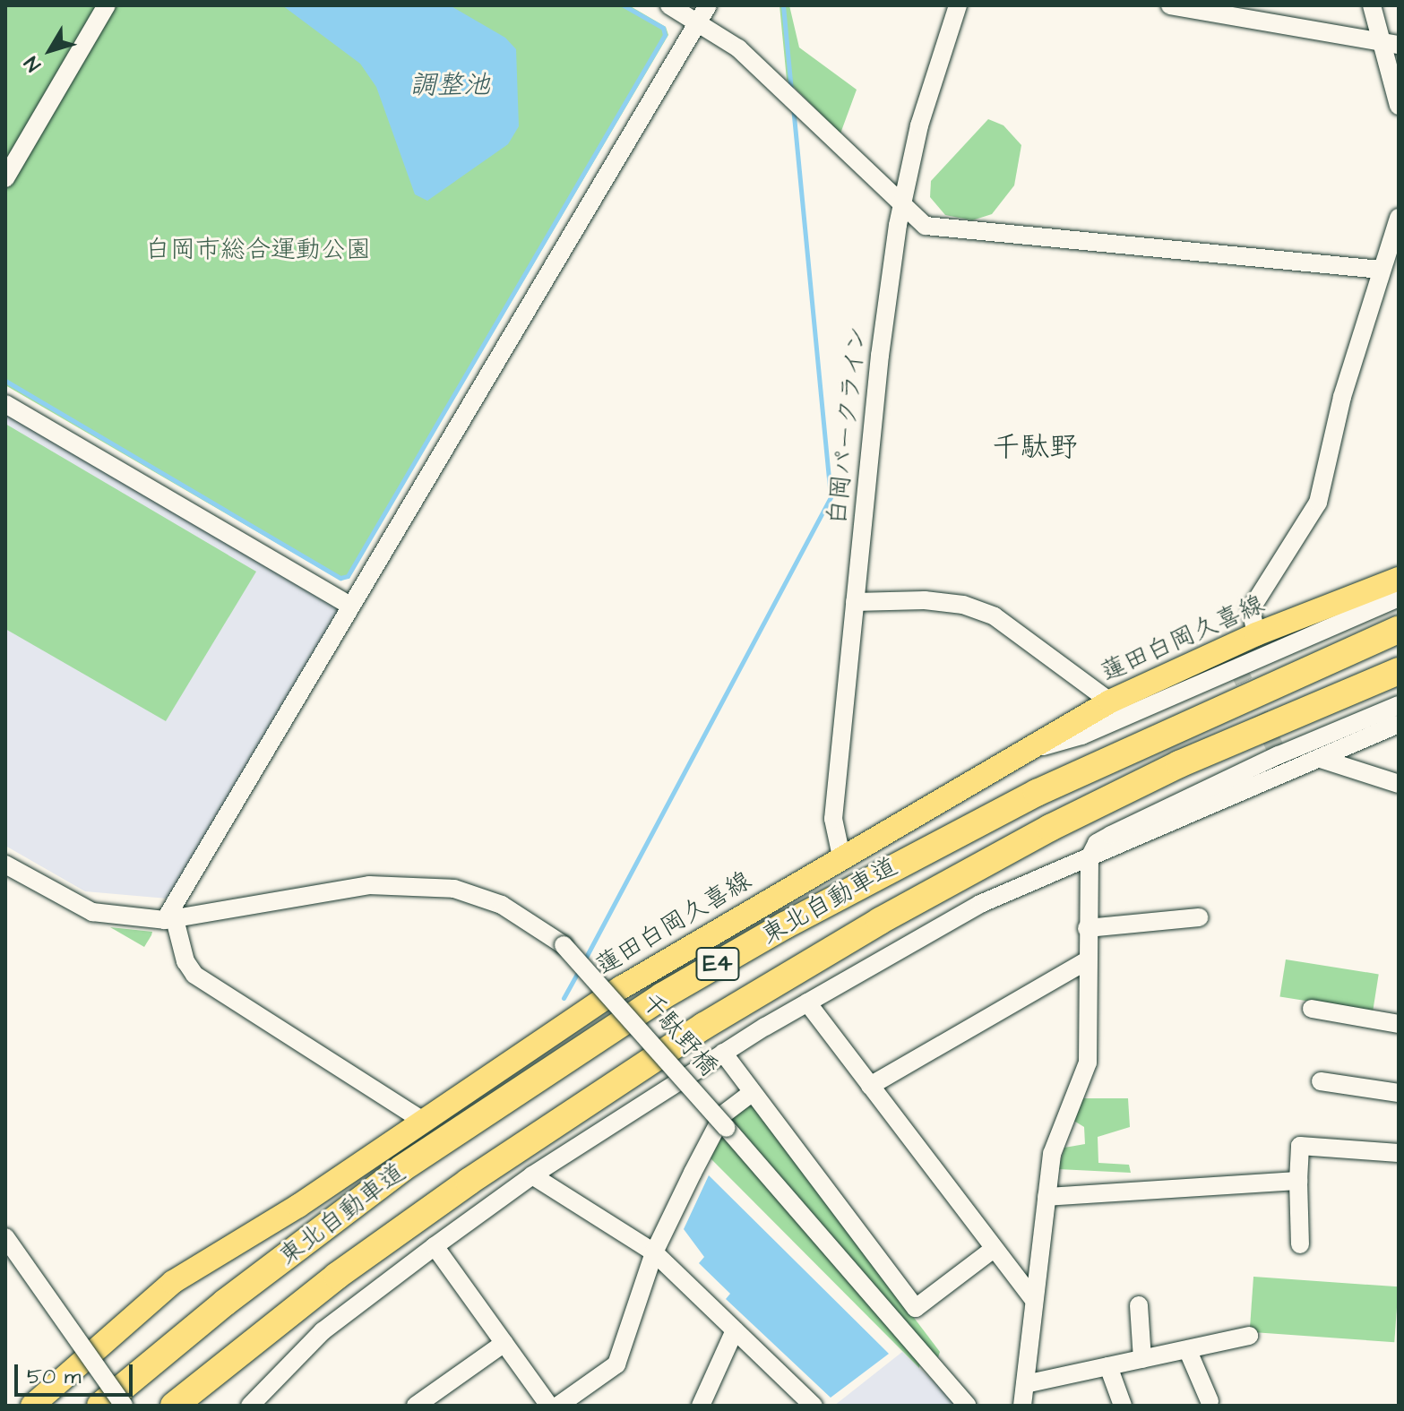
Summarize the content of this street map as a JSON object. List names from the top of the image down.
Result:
{
  "streets": {
    "highway": ["東北自動車道", "E4"],
    "main road": ["蓮田白岡久喜線"],
    "street": ["白岡パークライン", "千駄野橋"]
  },
  "crossings": [
    ["白岡パークライン", "蓮田白岡久喜線"]
  ],
  "districts": ["千駄野"],
  "water": ["調整池"],
  "parks": ["白岡市総合運動公園"],
  "scale_bar": "50 m",
  "north": "bottom left"
}
